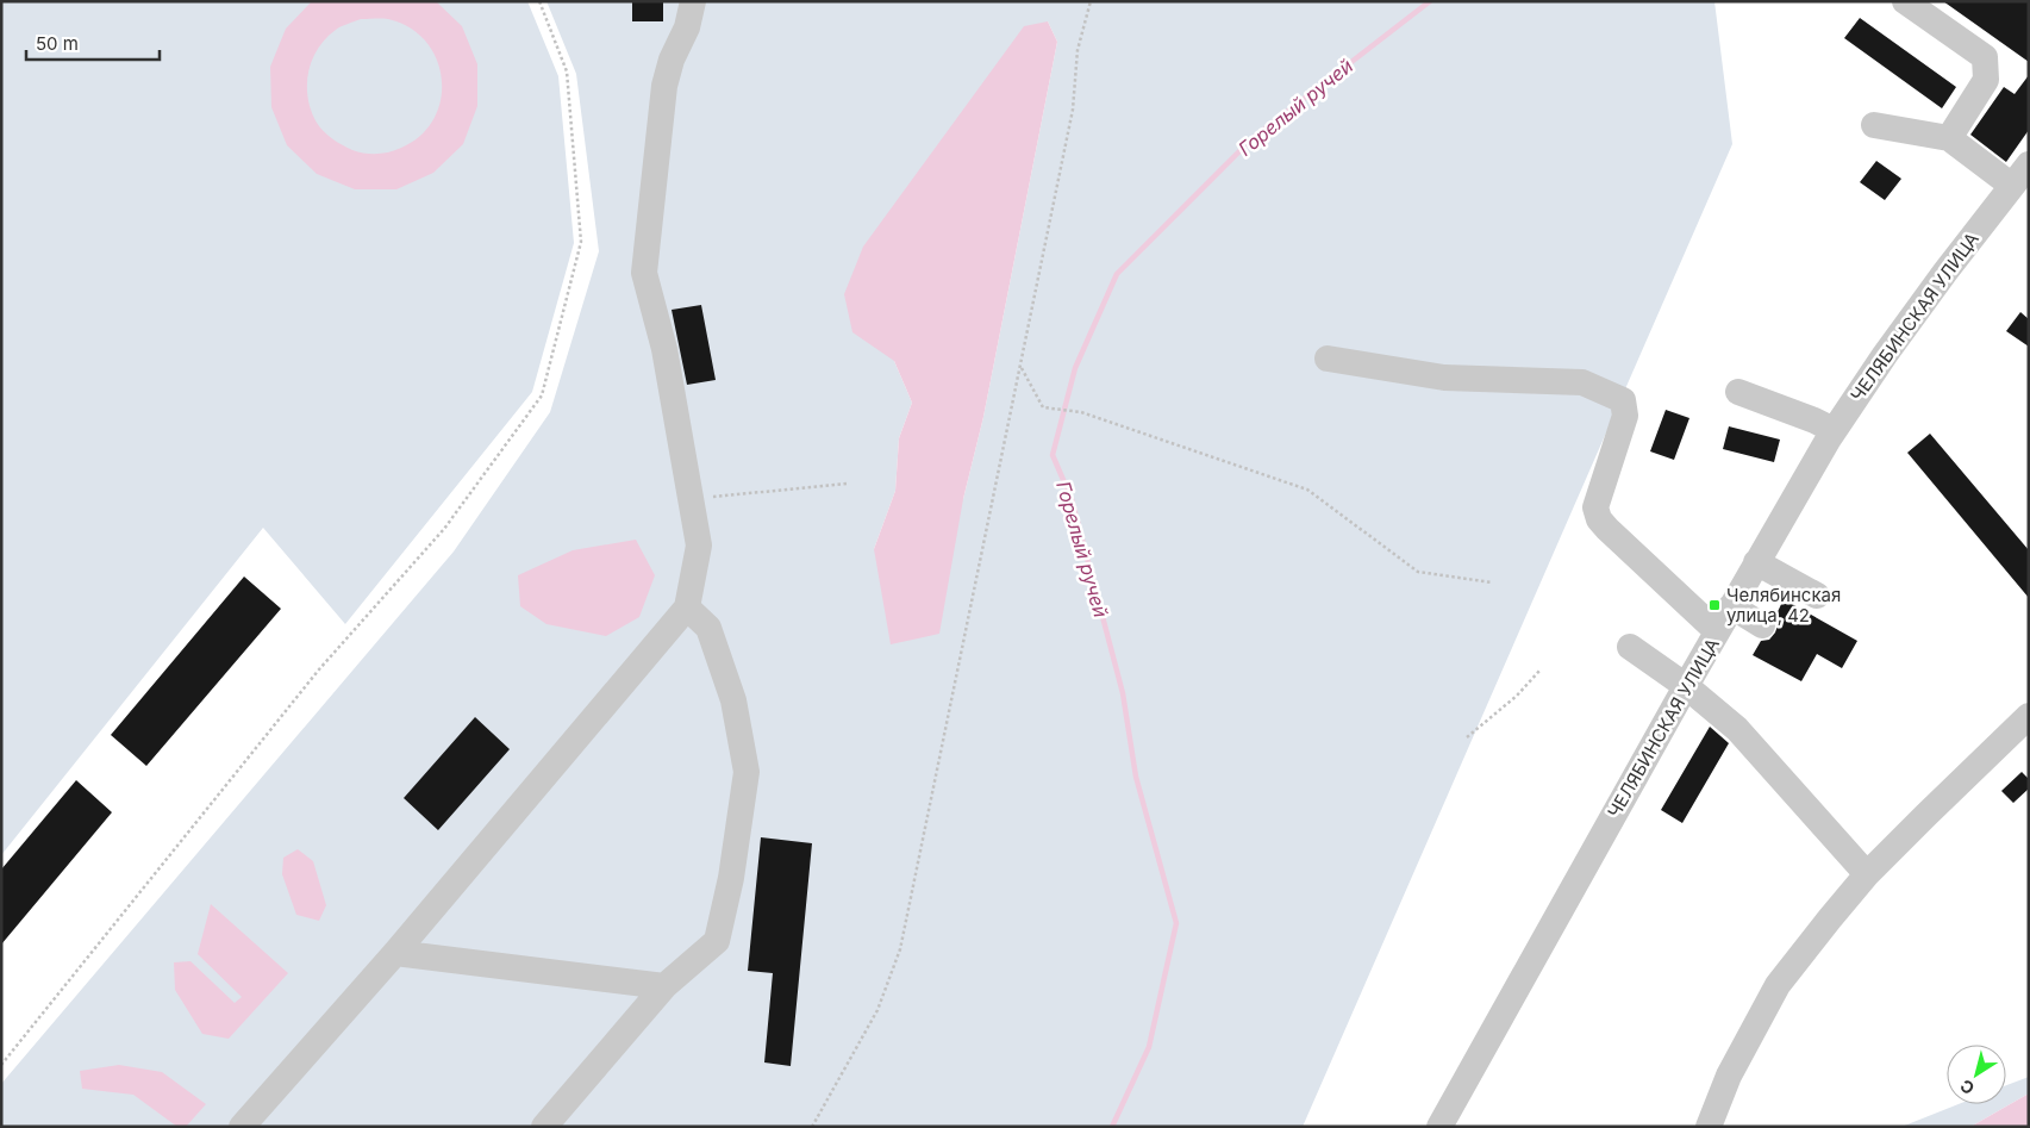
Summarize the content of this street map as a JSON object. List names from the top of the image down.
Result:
{
  "streets": {
    "street": ["ЧЕЛЯБИНСКАЯ УЛИЦА"]
  },
  "water": ["Горелый ручей"],
  "places": {
    "transit": ["Челябинская улица, 42"]
  },
  "scale_bar": "50 m",
  "north": "bottom left"
}
